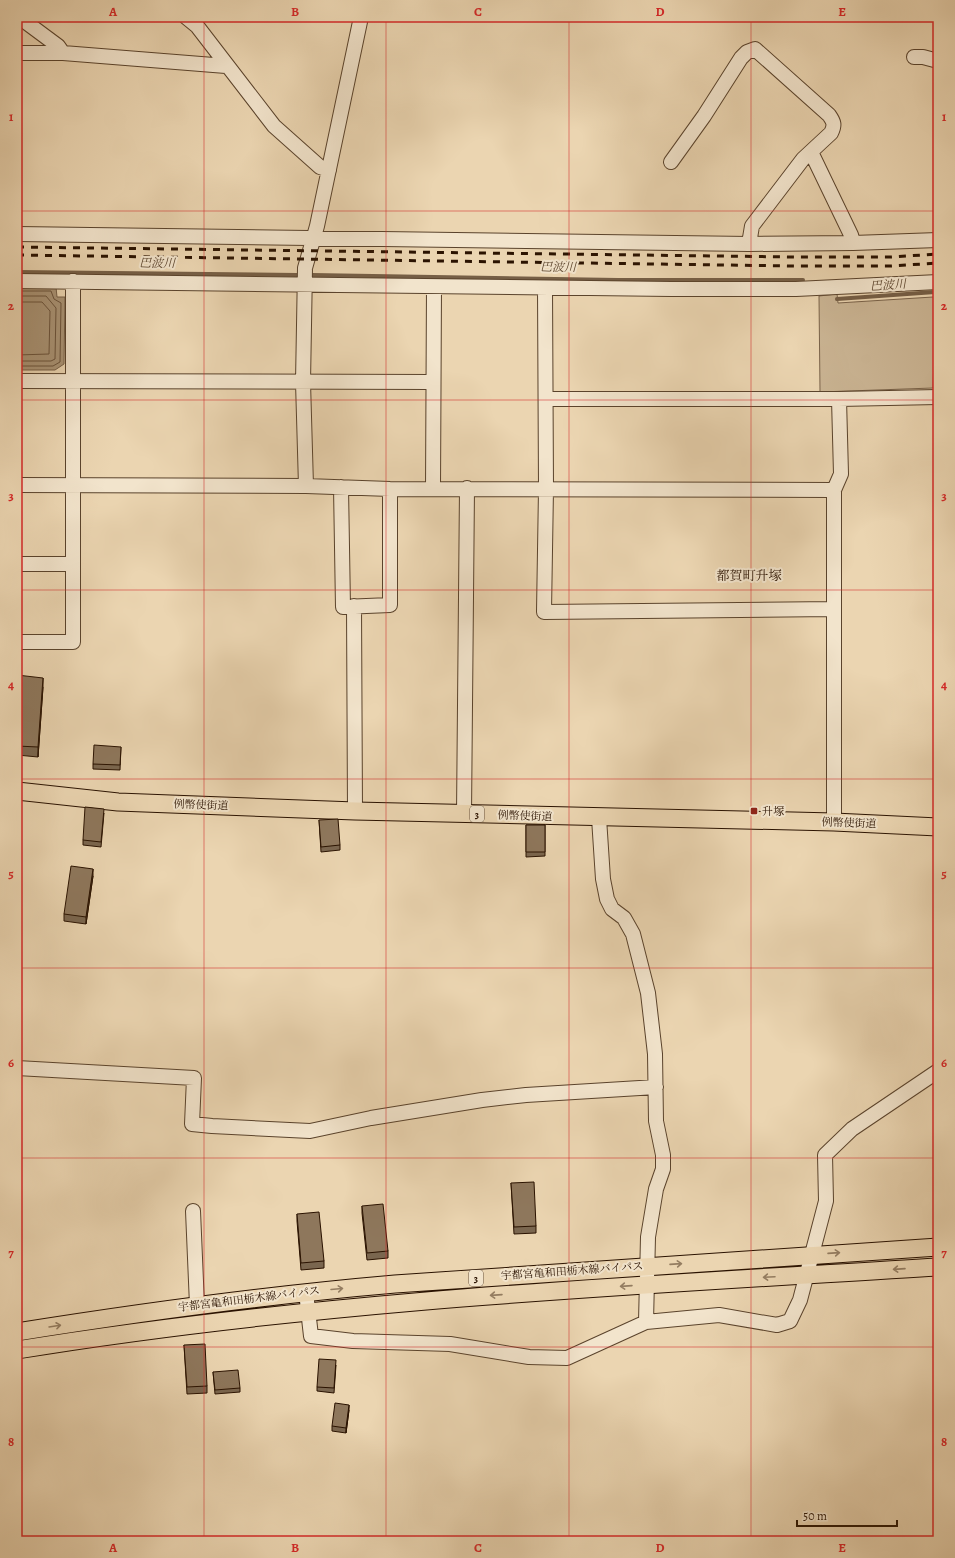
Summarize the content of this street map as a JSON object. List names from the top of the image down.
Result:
{
  "streets": {
    "main road": ["例幣使街道", "3", "宇都宮亀和田栃木線バイパス"]
  },
  "districts": ["都賀町升塚"],
  "water": ["巴波川"],
  "places": {
    "transit": ["升塚"]
  },
  "scale_bar": "50 m",
  "grid": {
    "columns": [
      "A",
      "B",
      "C",
      "D",
      "E"
    ],
    "rows": [
      "1",
      "2",
      "3",
      "4",
      "5",
      "6",
      "7",
      "8"
    ]
  }
}
